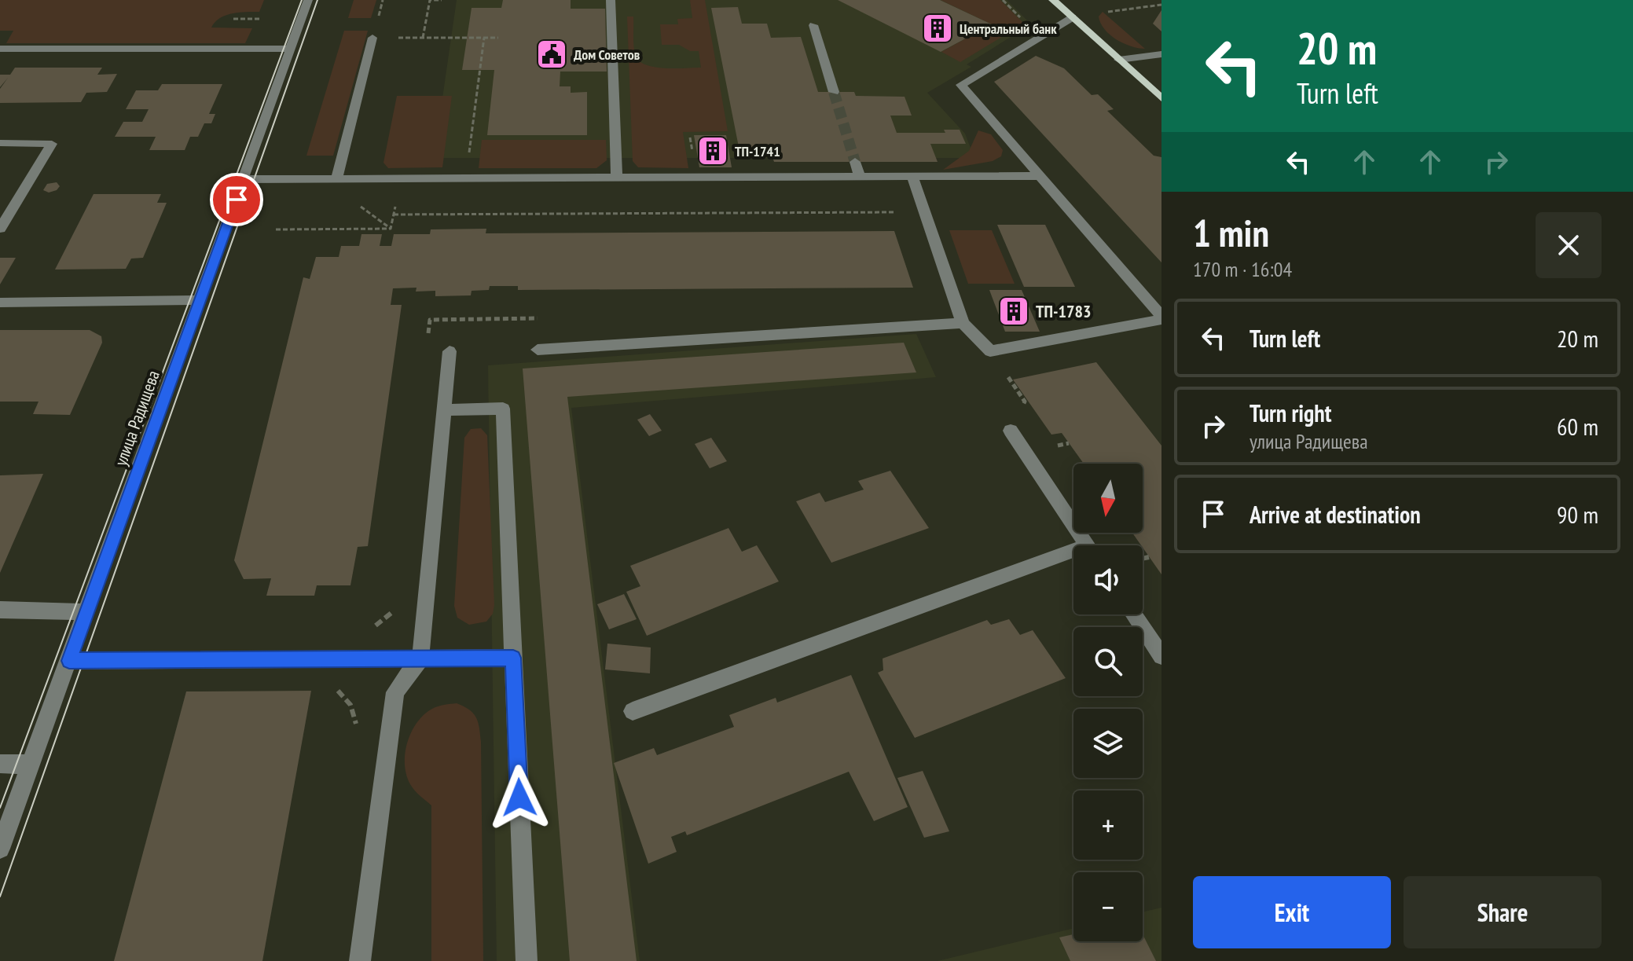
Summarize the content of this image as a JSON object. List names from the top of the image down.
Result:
{
  "streets": {
    "street": ["улица Радищева"]
  },
  "places": {
    "building": ["Центральный банк", "ТП-1741", "ТП-1783"],
    "public building": ["Дом Советов"]
  },
  "north": "bottom",
  "page": {
    "turn": ["20 m", "Turn left"],
    "heading": ["1 min", "170 m · 16:04"],
    "list": [
      {
        "name": "Turn left",
        "value": "20 m"
      },
      {
        "name": "Turn right",
        "note": "улица Радищева",
        "value": "60 m"
      },
      {
        "name": "Arrive at destination",
        "value": "90 m"
      }
    ],
    "map_buttons": ["+", "−"],
    "buttons": ["Exit", "Share"]
  }
}
